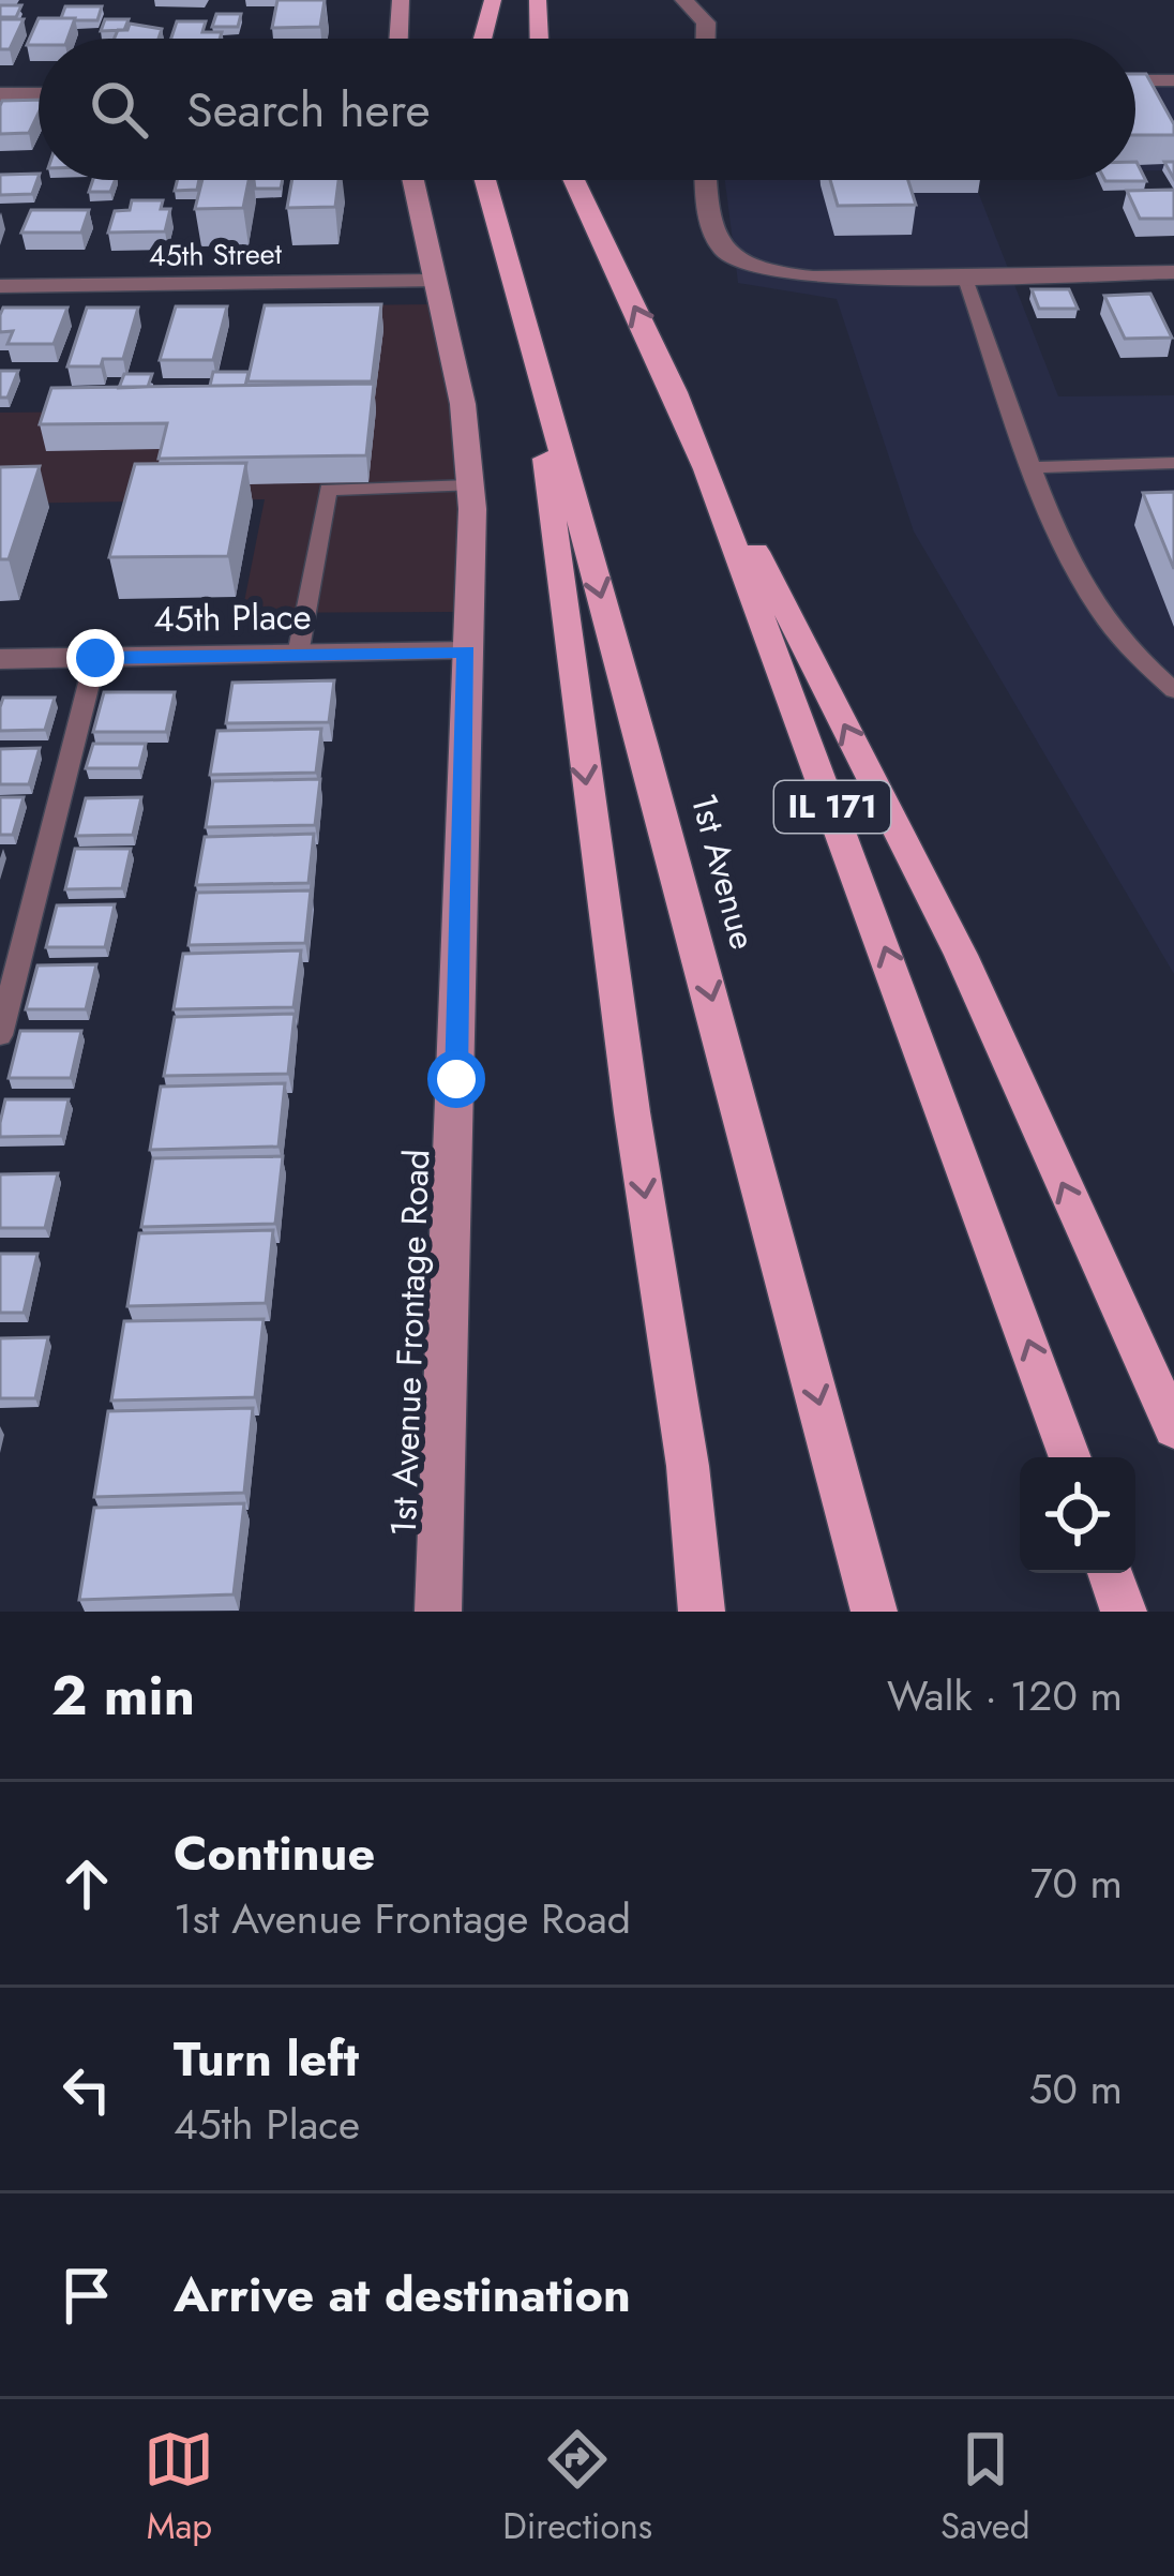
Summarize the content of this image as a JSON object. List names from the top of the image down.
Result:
{
  "streets": {
    "main road": ["IL 171", "1st Avenue"],
    "street": ["45th Street", "45th Place", "1st Avenue Frontage Road"]
  },
  "crossings": [
    ["45th Street", "1st Avenue Frontage Road"],
    ["45th Place", "1st Avenue Frontage Road"]
  ],
  "page": {
    "search": "Search here",
    "heading": ["2 min", "Walk · 120 m"],
    "list": [
      ["Continue", "1st Avenue Frontage Road", "70 m"],
      ["Turn left", "45th Place", "50 m"],
      "Arrive at destination"
    ],
    "nav": ["Map", "Directions", "Saved"]
  }
}
